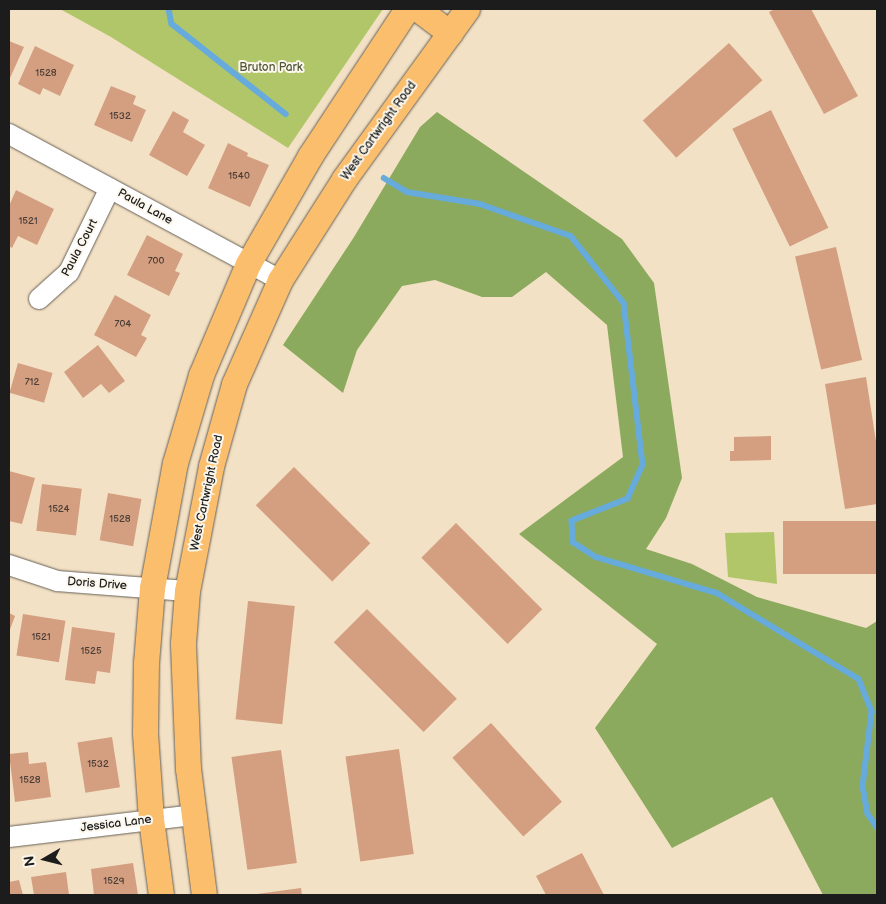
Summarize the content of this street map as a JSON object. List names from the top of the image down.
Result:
{
  "streets": {
    "main road": ["West Cartwright Road"],
    "street": [
      "Paula Lane",
      "Paula Court",
      "Doris Drive",
      "Jessica Lane"
    ]
  },
  "crossings": [
    ["West Cartwright Road", "Paula Lane"],
    ["West Cartwright Road", "Doris Drive"],
    ["West Cartwright Road", "Jessica Lane"],
    ["Paula Lane", "Paula Court"]
  ],
  "parks": ["Bruton Park"],
  "house_numbers": [
    "1528",
    "1532",
    "1540",
    "1521",
    "700",
    "704",
    "712",
    "1524",
    "1528",
    "1521",
    "1525",
    "1532",
    "1528",
    "1529"
  ],
  "north": "left"
}
